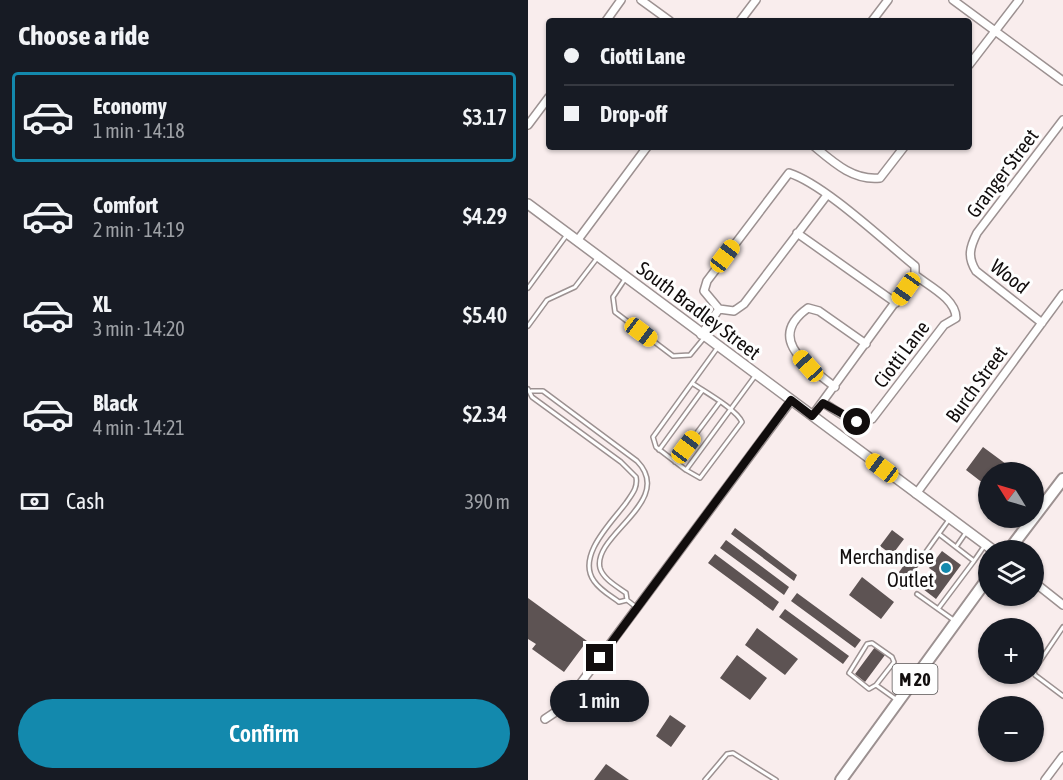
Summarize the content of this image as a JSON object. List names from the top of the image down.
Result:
{
  "streets": {
    "main road": ["M 20"],
    "street": [
      "Granger Street",
      "Wood",
      "South Bradley Street",
      "Ciotti Lane",
      "Burch Street"
    ]
  },
  "crossings": [
    ["Granger Street", "Wood"],
    ["Wood", "Burch Street"],
    ["South Bradley Street", "Burch Street"]
  ],
  "places": ["Merchandise Outlet"],
  "north": "top left",
  "page": {
    "heading": "Choose a ride",
    "banner": ["Ciotti Lane", "Drop-off"],
    "list": [
      {
        "name": "Economy",
        "note": "1 min · 14:18",
        "value": "$3.17"
      },
      {
        "name": "Comfort",
        "note": "2 min · 14:19",
        "value": "$4.29"
      },
      {
        "name": "XL",
        "note": "3 min · 14:20",
        "value": "$5.40"
      },
      {
        "name": "Black",
        "note": "4 min · 14:21",
        "value": "$2.34"
      }
    ],
    "map_buttons": ["+", "−"],
    "pay": ["Cash", "390 m"],
    "bubble": "1 min",
    "buttons": "Confirm"
  }
}
